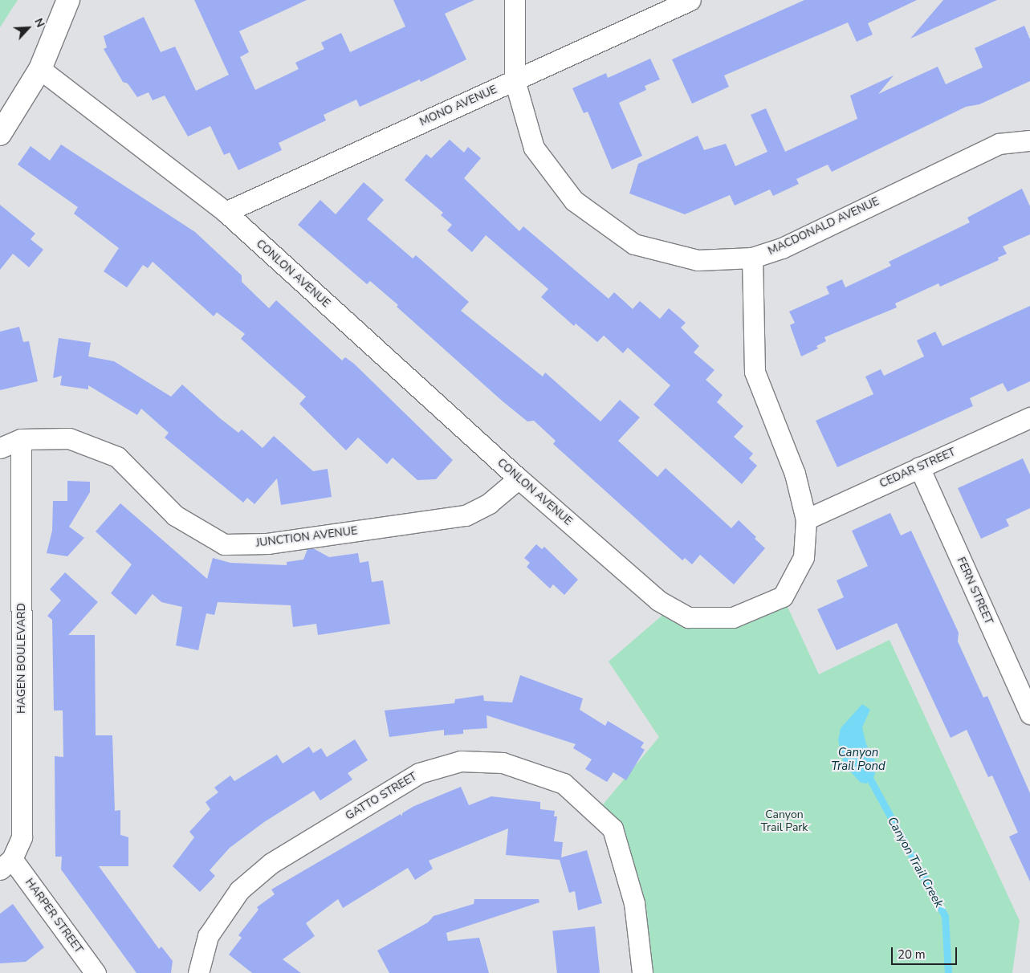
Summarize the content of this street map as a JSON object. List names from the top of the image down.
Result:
{
  "streets": {
    "street": [
      "MONO AVENUE",
      "MACDONALD AVENUE",
      "CONLON AVENUE",
      "CEDAR STREET",
      "JUNCTION AVENUE",
      "FERN STREET",
      "HAGEN BOULEVARD",
      "GATTO STREET",
      "HARPER STREET"
    ]
  },
  "crossings": [
    ["MONO AVENUE", "MACDONALD AVENUE"],
    ["MONO AVENUE", "CONLON AVENUE"],
    ["MACDONALD AVENUE", "CONLON AVENUE"],
    ["CONLON AVENUE", "CEDAR STREET"],
    ["CONLON AVENUE", "JUNCTION AVENUE"],
    ["CEDAR STREET", "FERN STREET"],
    ["JUNCTION AVENUE", "HAGEN BOULEVARD"],
    ["HAGEN BOULEVARD", "HARPER STREET"]
  ],
  "water": ["Canyon Trail Pond", "Canyon Trail Creek"],
  "parks": ["Canyon Trail Park"],
  "scale_bar": "20 m",
  "north": "top right"
}
